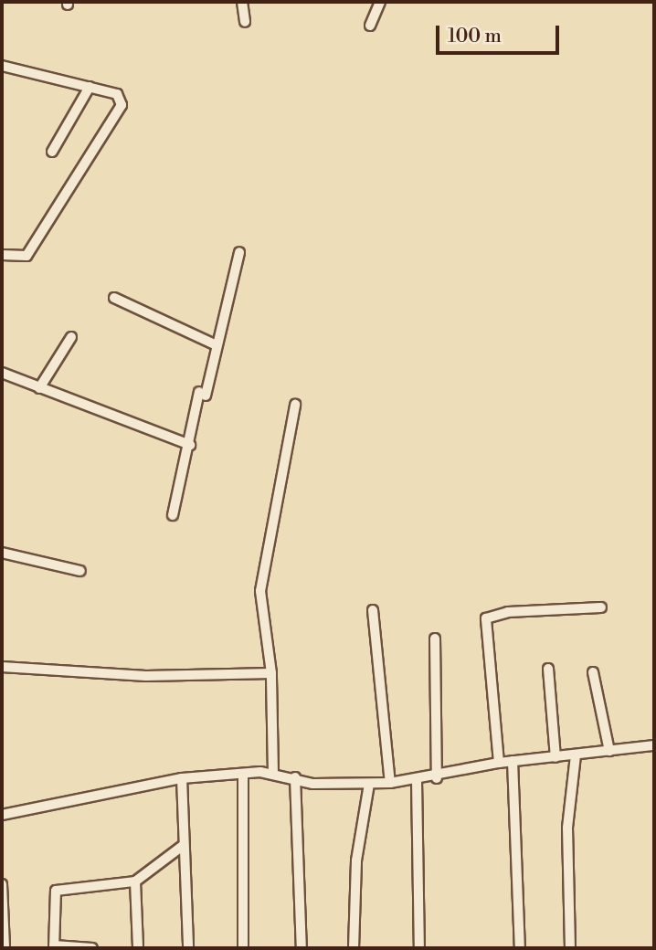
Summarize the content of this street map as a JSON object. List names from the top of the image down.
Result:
{
  "scale_bar": "100 m"
}
